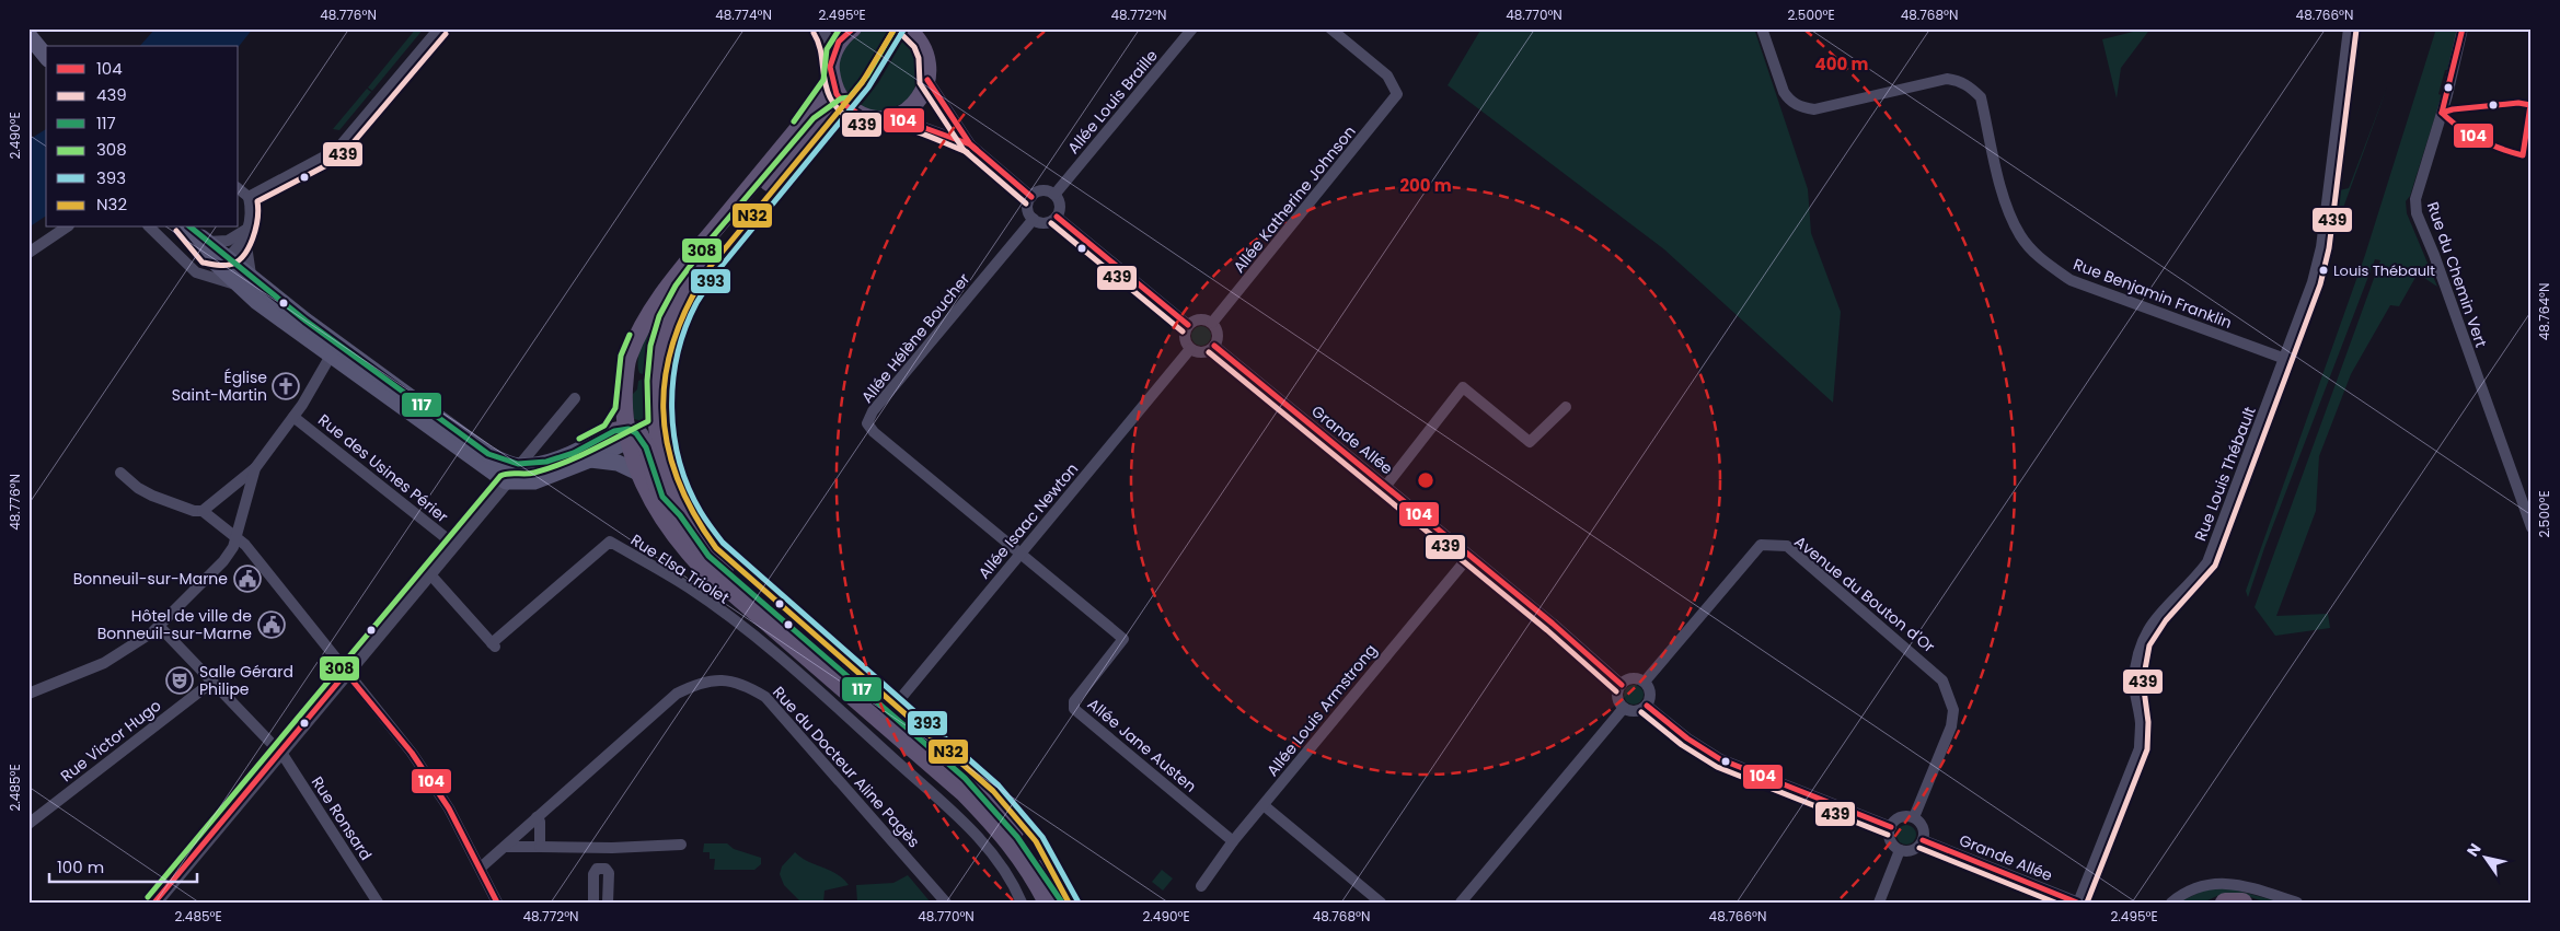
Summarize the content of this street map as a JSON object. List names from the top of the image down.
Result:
{
  "streets": {
    "street": [
      "Allée Louis Braille",
      "Allée Katherine Johnson",
      "Rue du Chemin Vert",
      "Rue Benjamin Franklin",
      "Allée Hélène Boucher",
      "Grande Allée",
      "Rue des Usines Périer",
      "Rue Louis Thébault",
      "Allée Isaac Newton",
      "Rue Elsa Triolet",
      "Avenue du Bouton d'Or",
      "Allée Louis Armstrong",
      "Rue Victor Hugo",
      "Allée Jane Austen",
      "Rue du Docteur Aline Pagès",
      "Rue Ronsard"
    ]
  },
  "crossings": [
    ["Allée Louis Braille", "Allée Hélène Boucher"],
    ["Allée Katherine Johnson", "Grande Allée"],
    ["Allée Katherine Johnson", "Allée Isaac Newton"],
    ["Rue Benjamin Franklin", "Rue Louis Thébault"],
    ["Allée Hélène Boucher", "Allée Isaac Newton"],
    ["Allée Hélène Boucher", "Allée Jane Austen"],
    ["Grande Allée", "Rue Louis Thébault"],
    ["Grande Allée", "Allée Isaac Newton"],
    ["Grande Allée", "Avenue du Bouton d'Or"],
    ["Grande Allée", "Allée Louis Armstrong"],
    ["Allée Isaac Newton", "Allée Jane Austen"],
    ["Allée Louis Armstrong", "Allée Jane Austen"],
    ["Rue Victor Hugo", "Rue Ronsard"]
  ],
  "places": {
    "other": ["Louis Thébault"],
    "church": ["Église Saint-Martin"],
    "public building": ["Bonneuil-sur-Marne", "Hôtel de ville de Bonneuil-sur-Marne"],
    "theatre": ["Salle Gérard Philipe"]
  },
  "lines": [
    "transit line 104",
    "transit line 308",
    "transit line 393",
    "transit line N32",
    "transit line 439",
    "transit line 117"
  ],
  "legend": [
    "104",
    "439",
    "117",
    "308",
    "393",
    "N32"
  ],
  "scale_bar": "100 m",
  "north": "top left",
  "coordinates": [
    "48.776°N",
    "48.774°N",
    "2.495°E",
    "48.772°N",
    "48.770°N",
    "2.500°E",
    "48.768°N",
    "48.766°N",
    "2.490°E",
    "48.764°N",
    "2.485°E"
  ],
  "rings": ["400 m", "200 m"]
}
